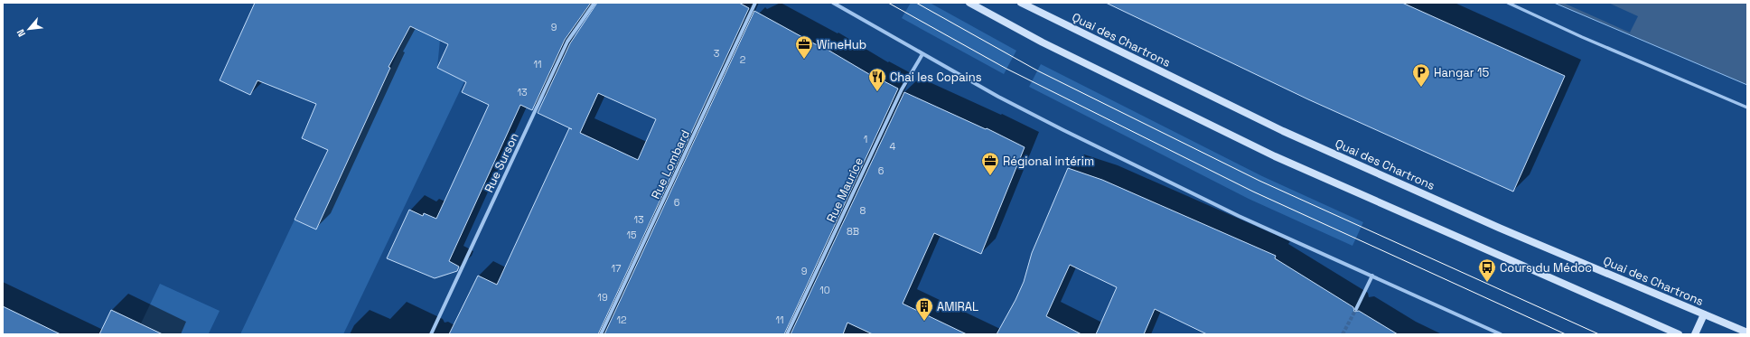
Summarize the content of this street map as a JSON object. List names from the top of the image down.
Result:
{
  "streets": {
    "main road": ["Quai des Chartrons"],
    "street": ["Rue Surson", "Rue Lombard", "Rue Maurice"]
  },
  "places": {
    "office": ["WineHub", "Régional intérim"],
    "parking": ["Hangar 15"],
    "restaurant": ["Chai les Copains"],
    "bus stop": ["Cours du Médoc"],
    "building": ["AMIRAL"]
  },
  "house_numbers": [
    "9",
    "3",
    "2",
    "11",
    "13",
    "1",
    "4",
    "6",
    "6",
    "8",
    "13",
    "8B",
    "15",
    "17",
    "9",
    "10",
    "19",
    "12",
    "11"
  ],
  "north": "bottom left"
}
